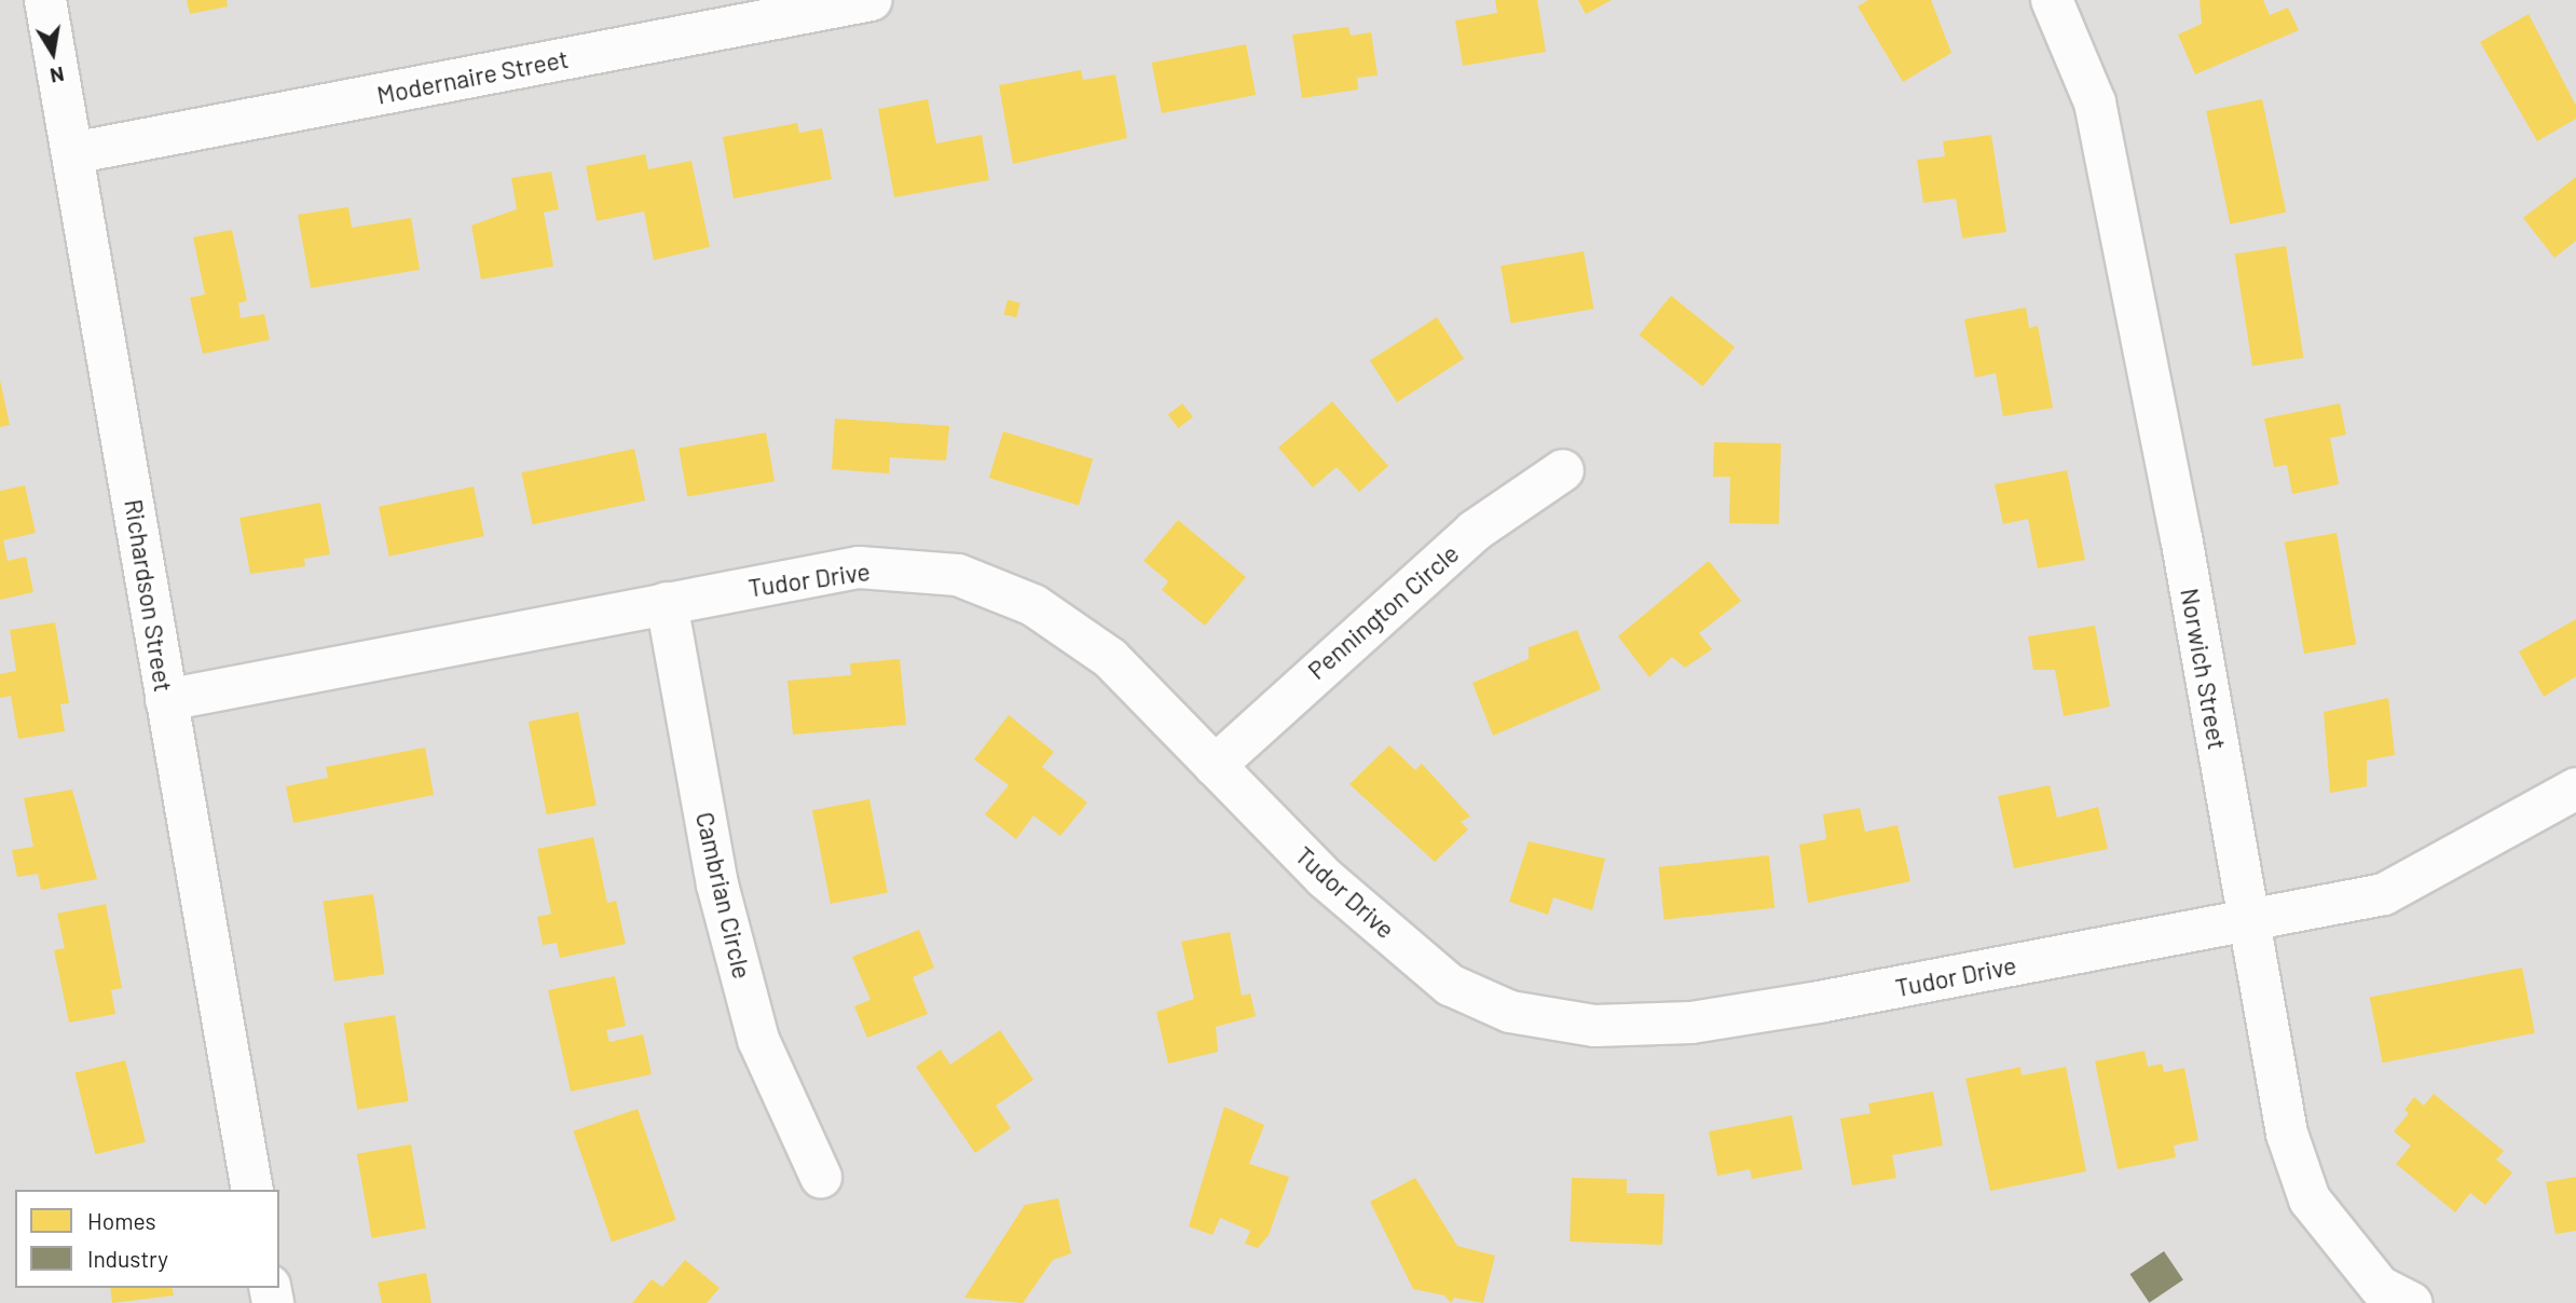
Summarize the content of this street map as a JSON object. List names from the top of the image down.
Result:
{
  "streets": {
    "street": [
      "Modernaire Street",
      "Tudor Drive",
      "Richardson Street",
      "Pennington Circle",
      "Norwich Street",
      "Cambrian Circle"
    ]
  },
  "crossings": [
    ["Modernaire Street", "Richardson Street"],
    ["Tudor Drive", "Richardson Street"],
    ["Tudor Drive", "Pennington Circle"],
    ["Tudor Drive", "Norwich Street"],
    ["Tudor Drive", "Cambrian Circle"]
  ],
  "legend": ["Homes", "Industry"],
  "north": "bottom"
}
